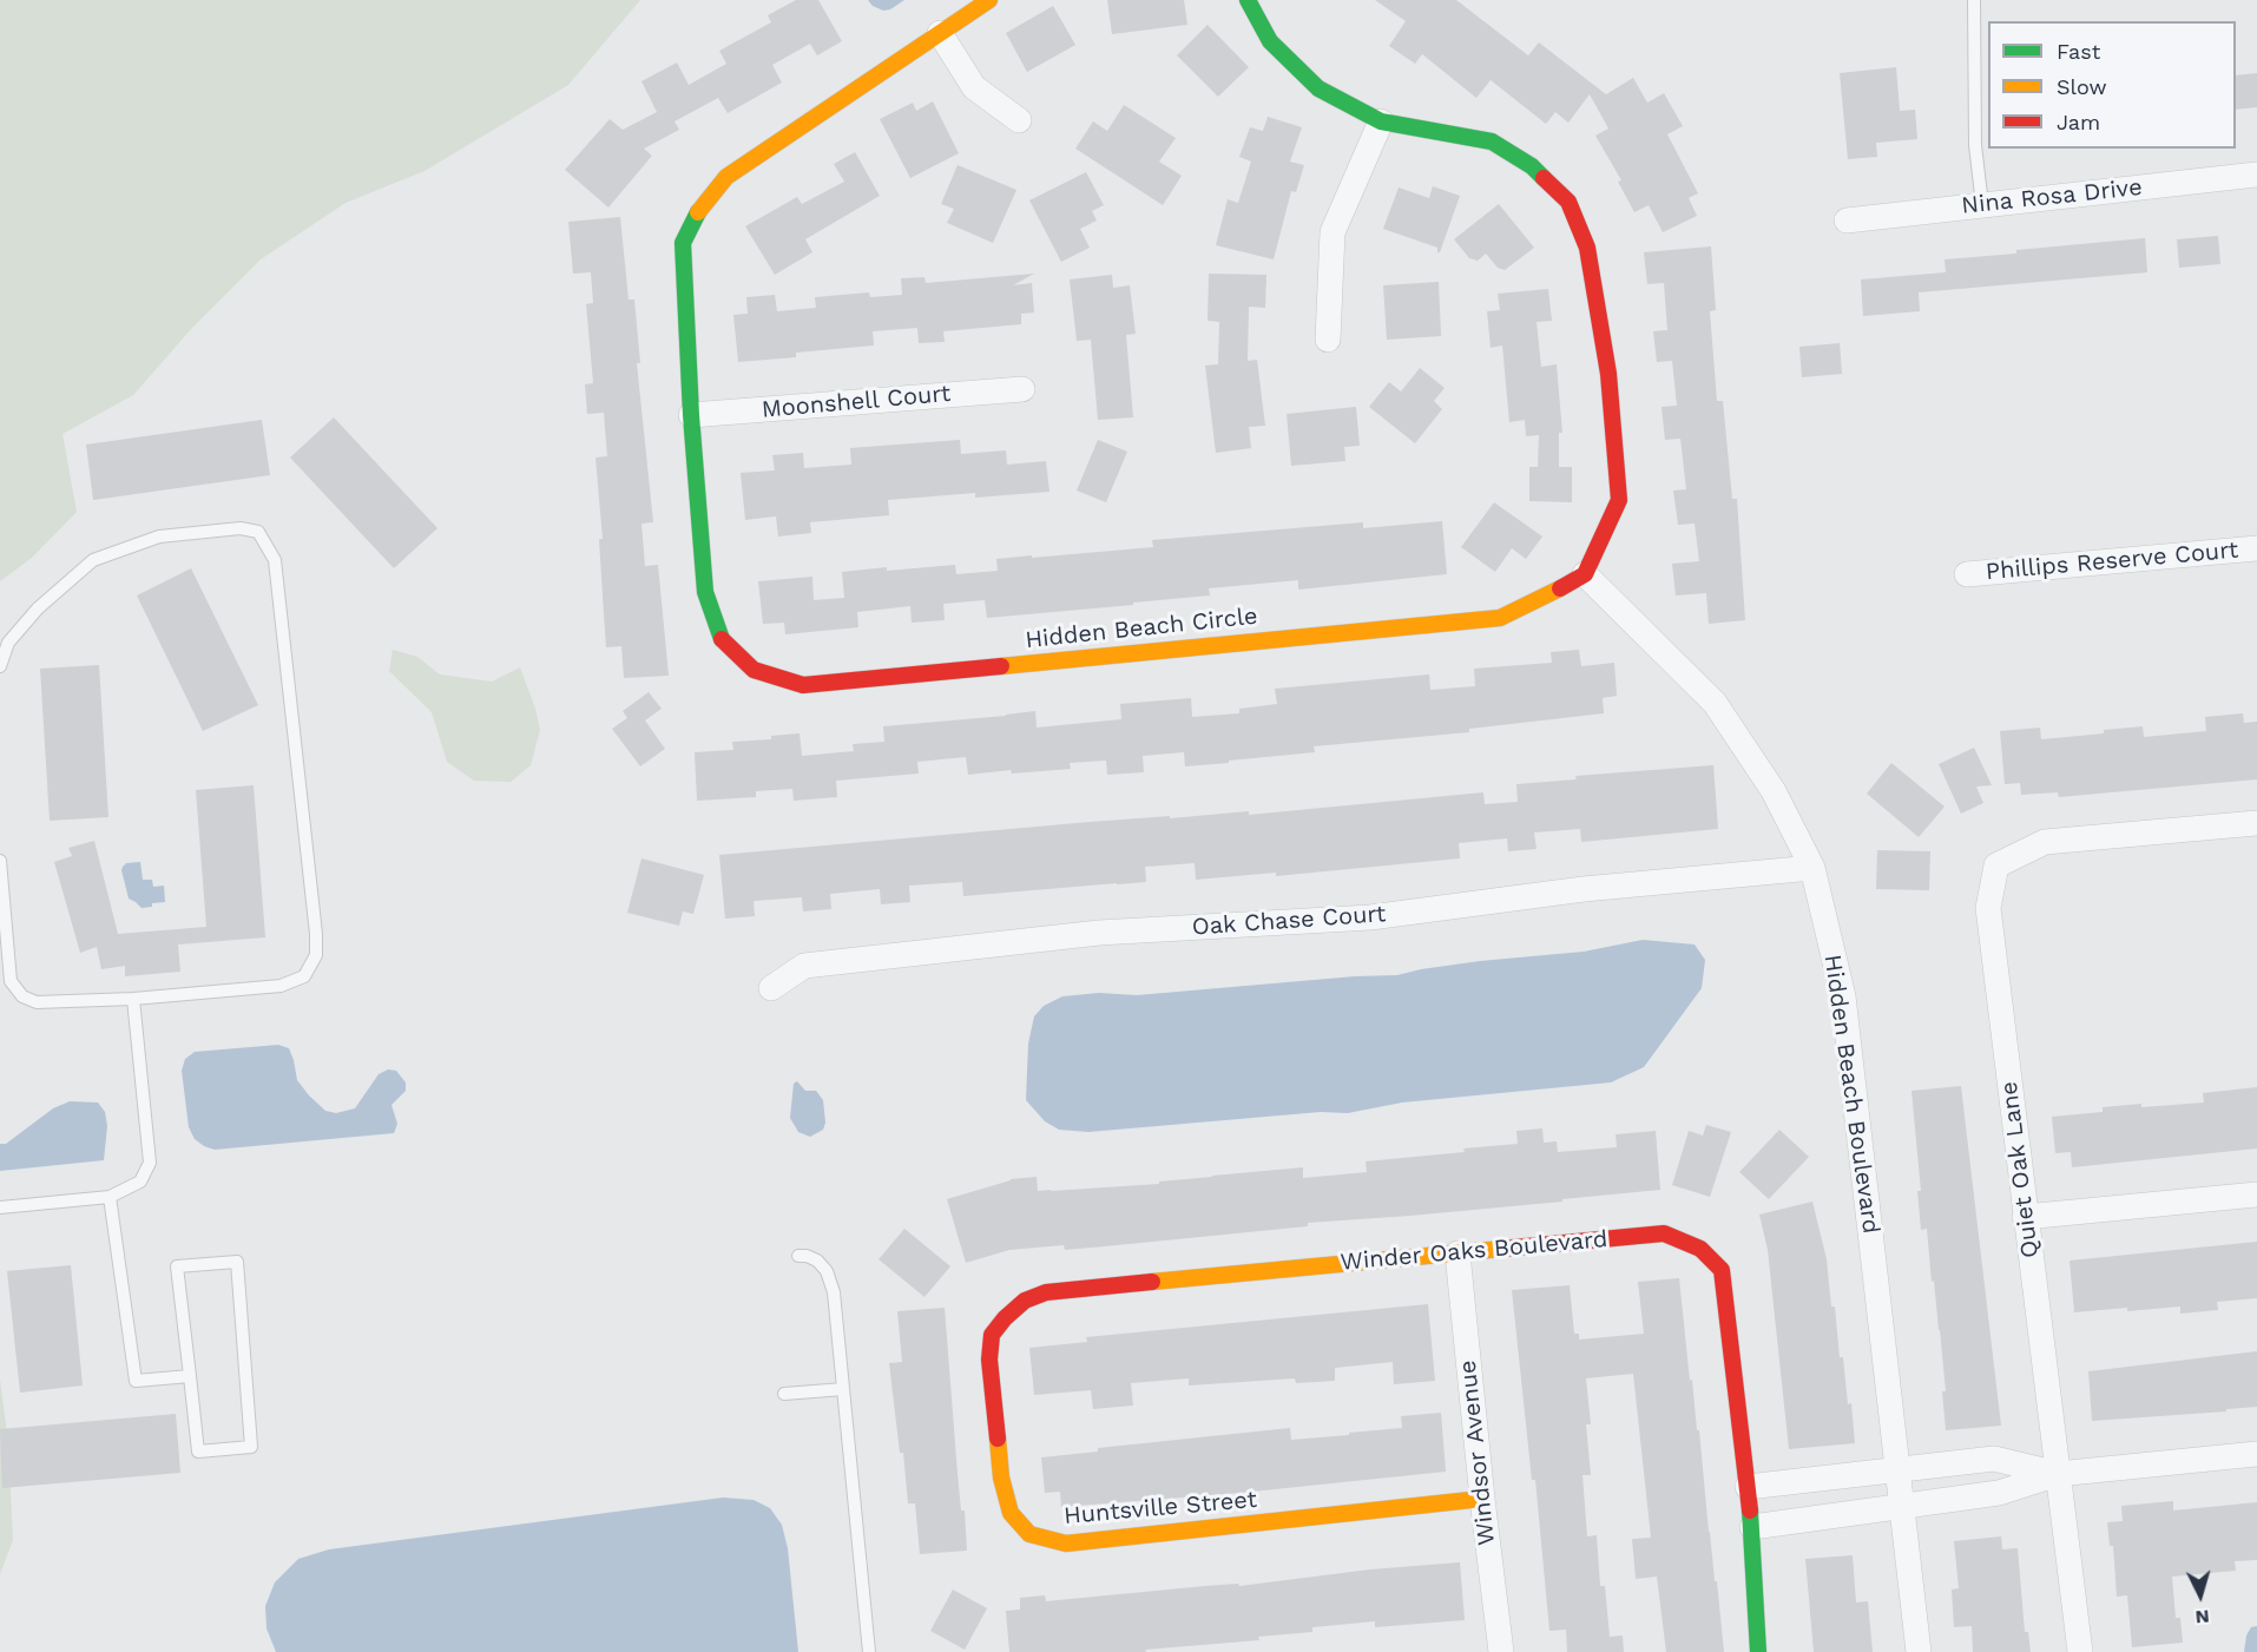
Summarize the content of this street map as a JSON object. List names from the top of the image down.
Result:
{
  "streets": {
    "street": [
      "Nina Rosa Drive",
      "Moonshell Court",
      "Phillips Reserve Court",
      "Hidden Beach Circle",
      "Oak Chase Court",
      "Hidden Beach Boulevard",
      "Quiet Oak Lane",
      "Winder Oaks Boulevard",
      "Windsor Avenue",
      "Huntsville Street"
    ]
  },
  "crossings": [
    ["Moonshell Court", "Hidden Beach Circle"],
    ["Hidden Beach Circle", "Hidden Beach Boulevard"],
    ["Oak Chase Court", "Hidden Beach Boulevard"],
    ["Winder Oaks Boulevard", "Windsor Avenue"],
    ["Winder Oaks Boulevard", "Huntsville Street"],
    ["Windsor Avenue", "Huntsville Street"]
  ],
  "legend": ["Fast", "Slow", "Jam"],
  "north": "bottom"
}
